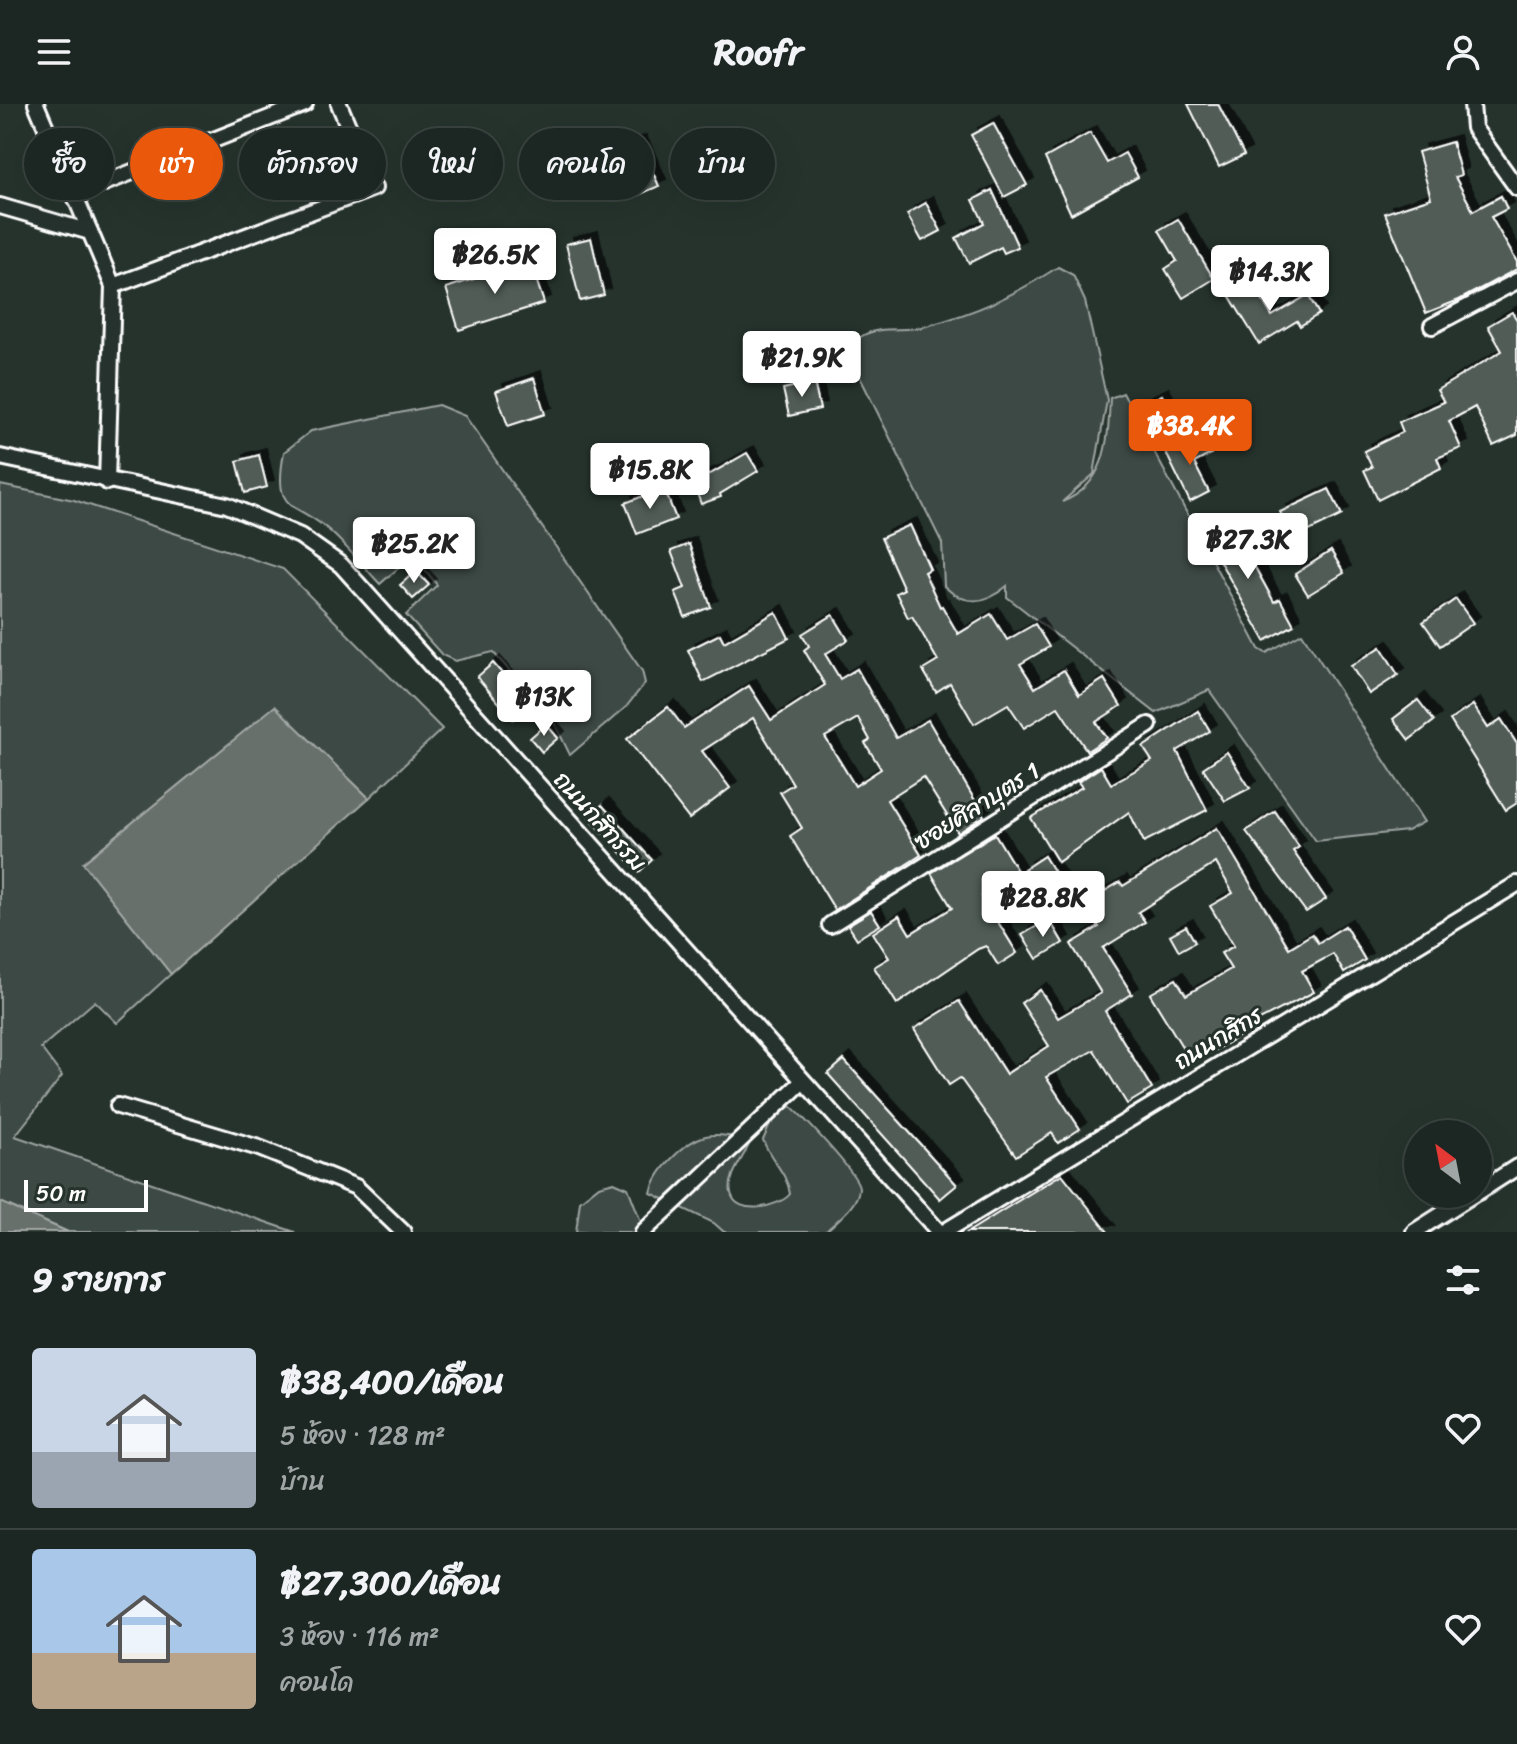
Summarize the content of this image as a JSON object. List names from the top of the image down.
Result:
{
  "streets": {
    "street": ["ซอยศิลาบุตร 1", "ถนนกสิกรรม", "ถนนกสิกร"]
  },
  "crossings": [
    ["ถนนกสิกรรม", "ถนนกสิกร"]
  ],
  "scale_bar": "50 m",
  "north": "top left",
  "page": {
    "header": "Roofr",
    "chip": [
      "ซื้อ",
      "เช่า",
      "ตัวกรอง",
      "ใหม่",
      "คอนโด",
      "บ้าน"
    ],
    "price": [
      "฿26.5K",
      "฿14.3K",
      "฿21.9K",
      "฿38.4K",
      "฿15.8K",
      "฿27.3K",
      "฿25.2K",
      "฿13K",
      "฿28.8K"
    ],
    "scale": "50 m",
    "heading": "9 รายการ",
    "list": [
      {
        "name": "฿38,400/เดือน",
        "note": "5 ห้อง · 128 m² · บ้าน"
      },
      {
        "name": "฿27,300/เดือน",
        "note": "3 ห้อง · 116 m² · คอนโด"
      }
    ]
  }
}
